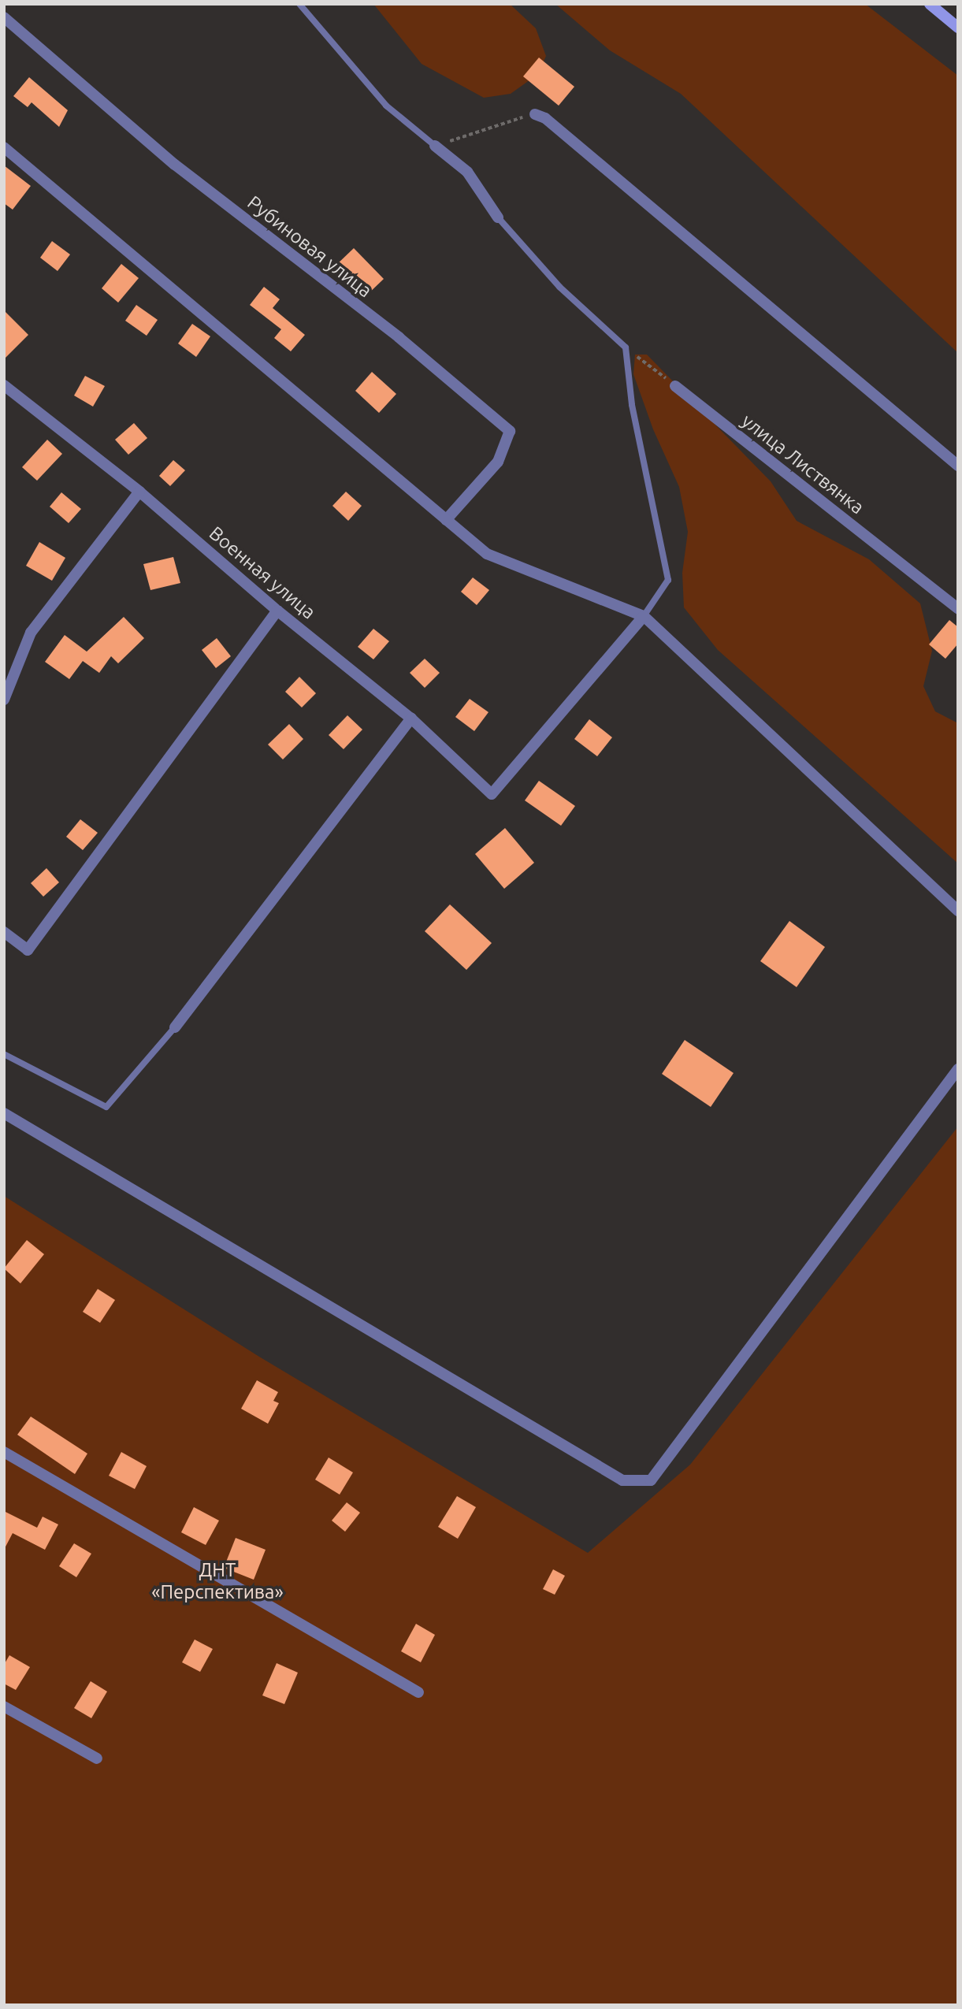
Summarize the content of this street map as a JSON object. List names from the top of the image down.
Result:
{
  "streets": {
    "street": ["Рубиновая улица", "улица Листвянка", "Военная улица"]
  },
  "parks": ["ДНТ «Перспектива»"]
}
